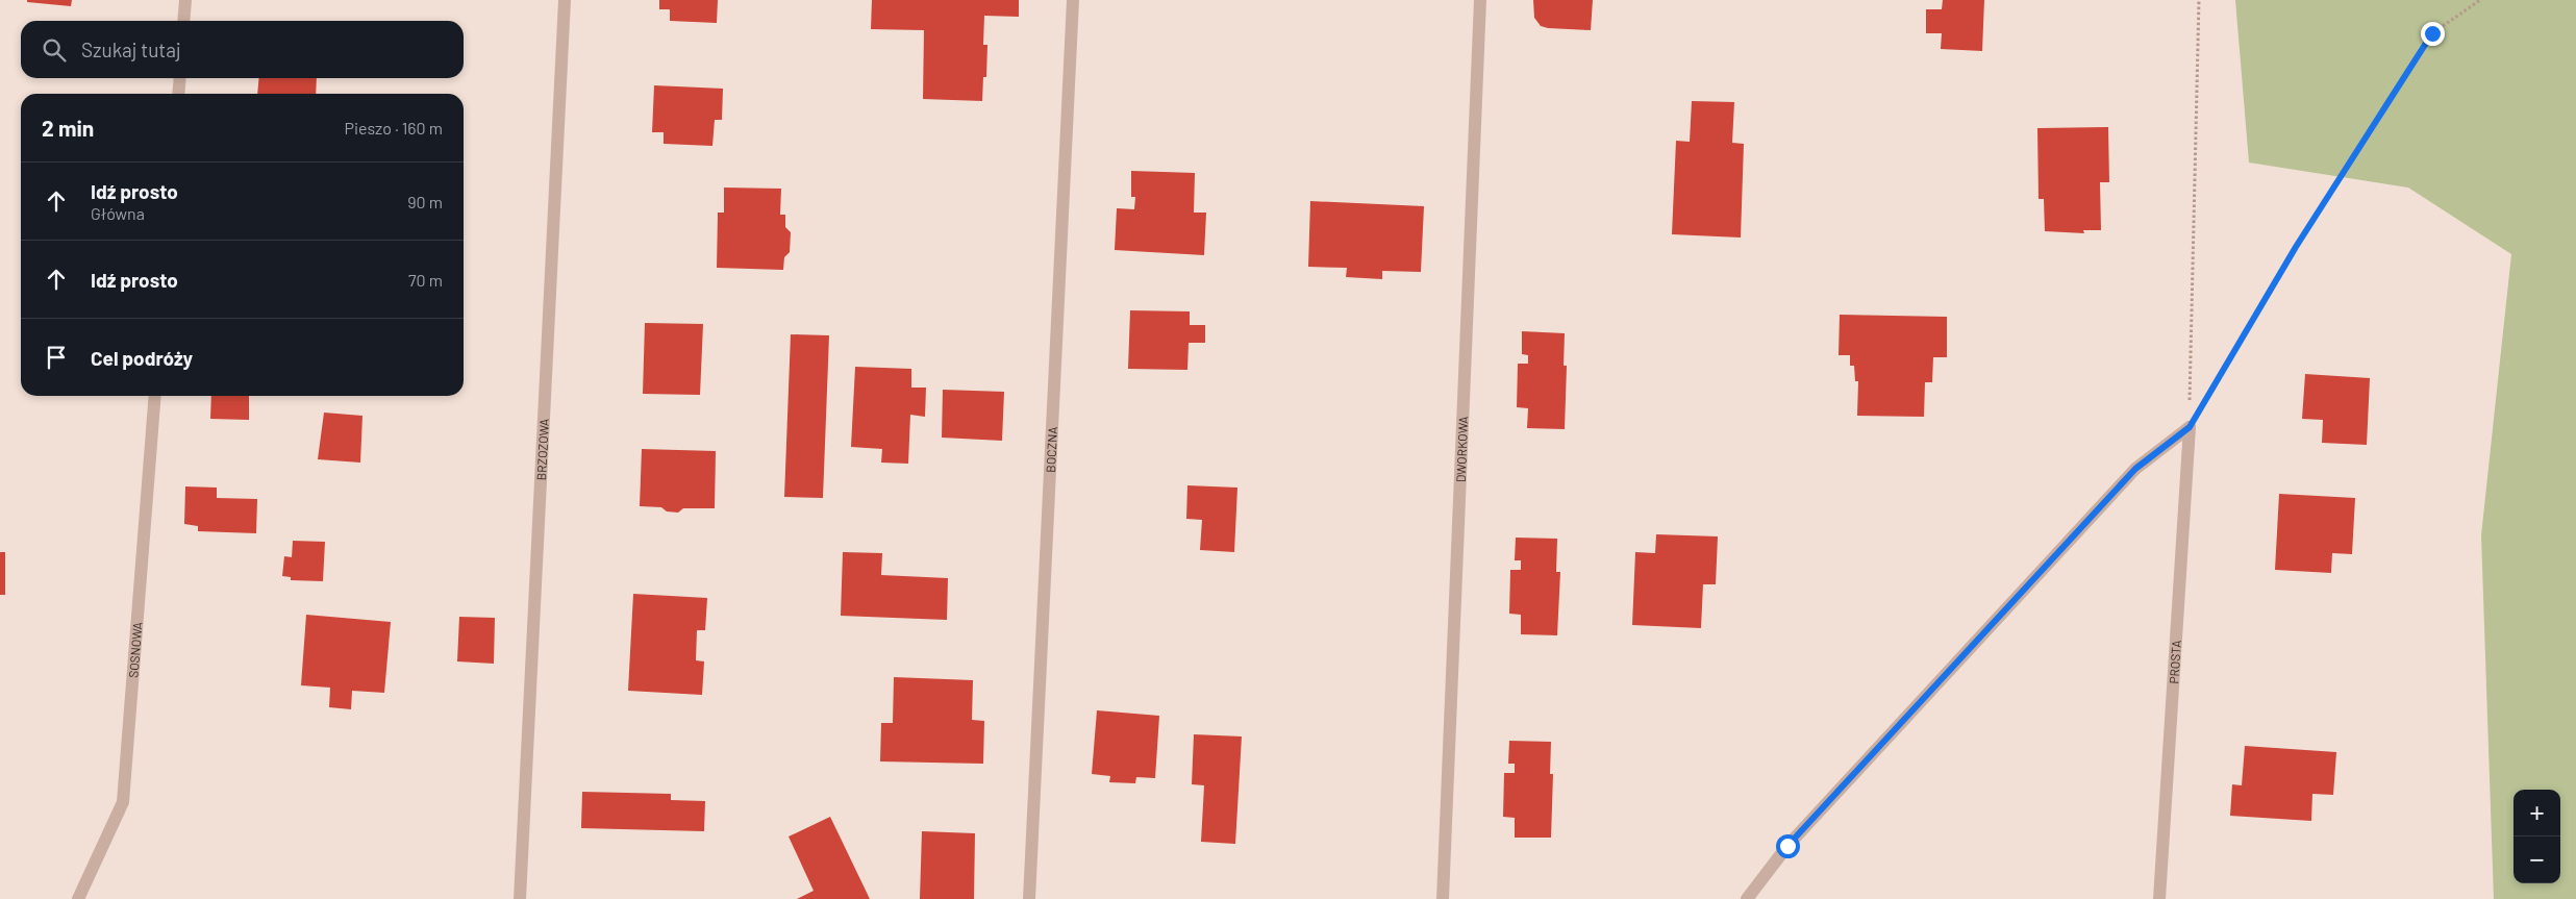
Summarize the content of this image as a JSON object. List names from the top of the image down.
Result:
{
  "streets": {
    "street": [
      "BRZOZOWA",
      "BOCZNA",
      "DWORKOWA",
      "SOSNOWA",
      "PROSTA"
    ]
  },
  "page": {
    "search": "Szukaj tutaj",
    "heading": ["2 min", "Pieszo · 160 m"],
    "list": [
      ["Idź prosto", "Główna", "90 m"],
      ["Idź prosto", "70 m"],
      "Cel podróży"
    ],
    "map_buttons": ["+", "−"]
  }
}
